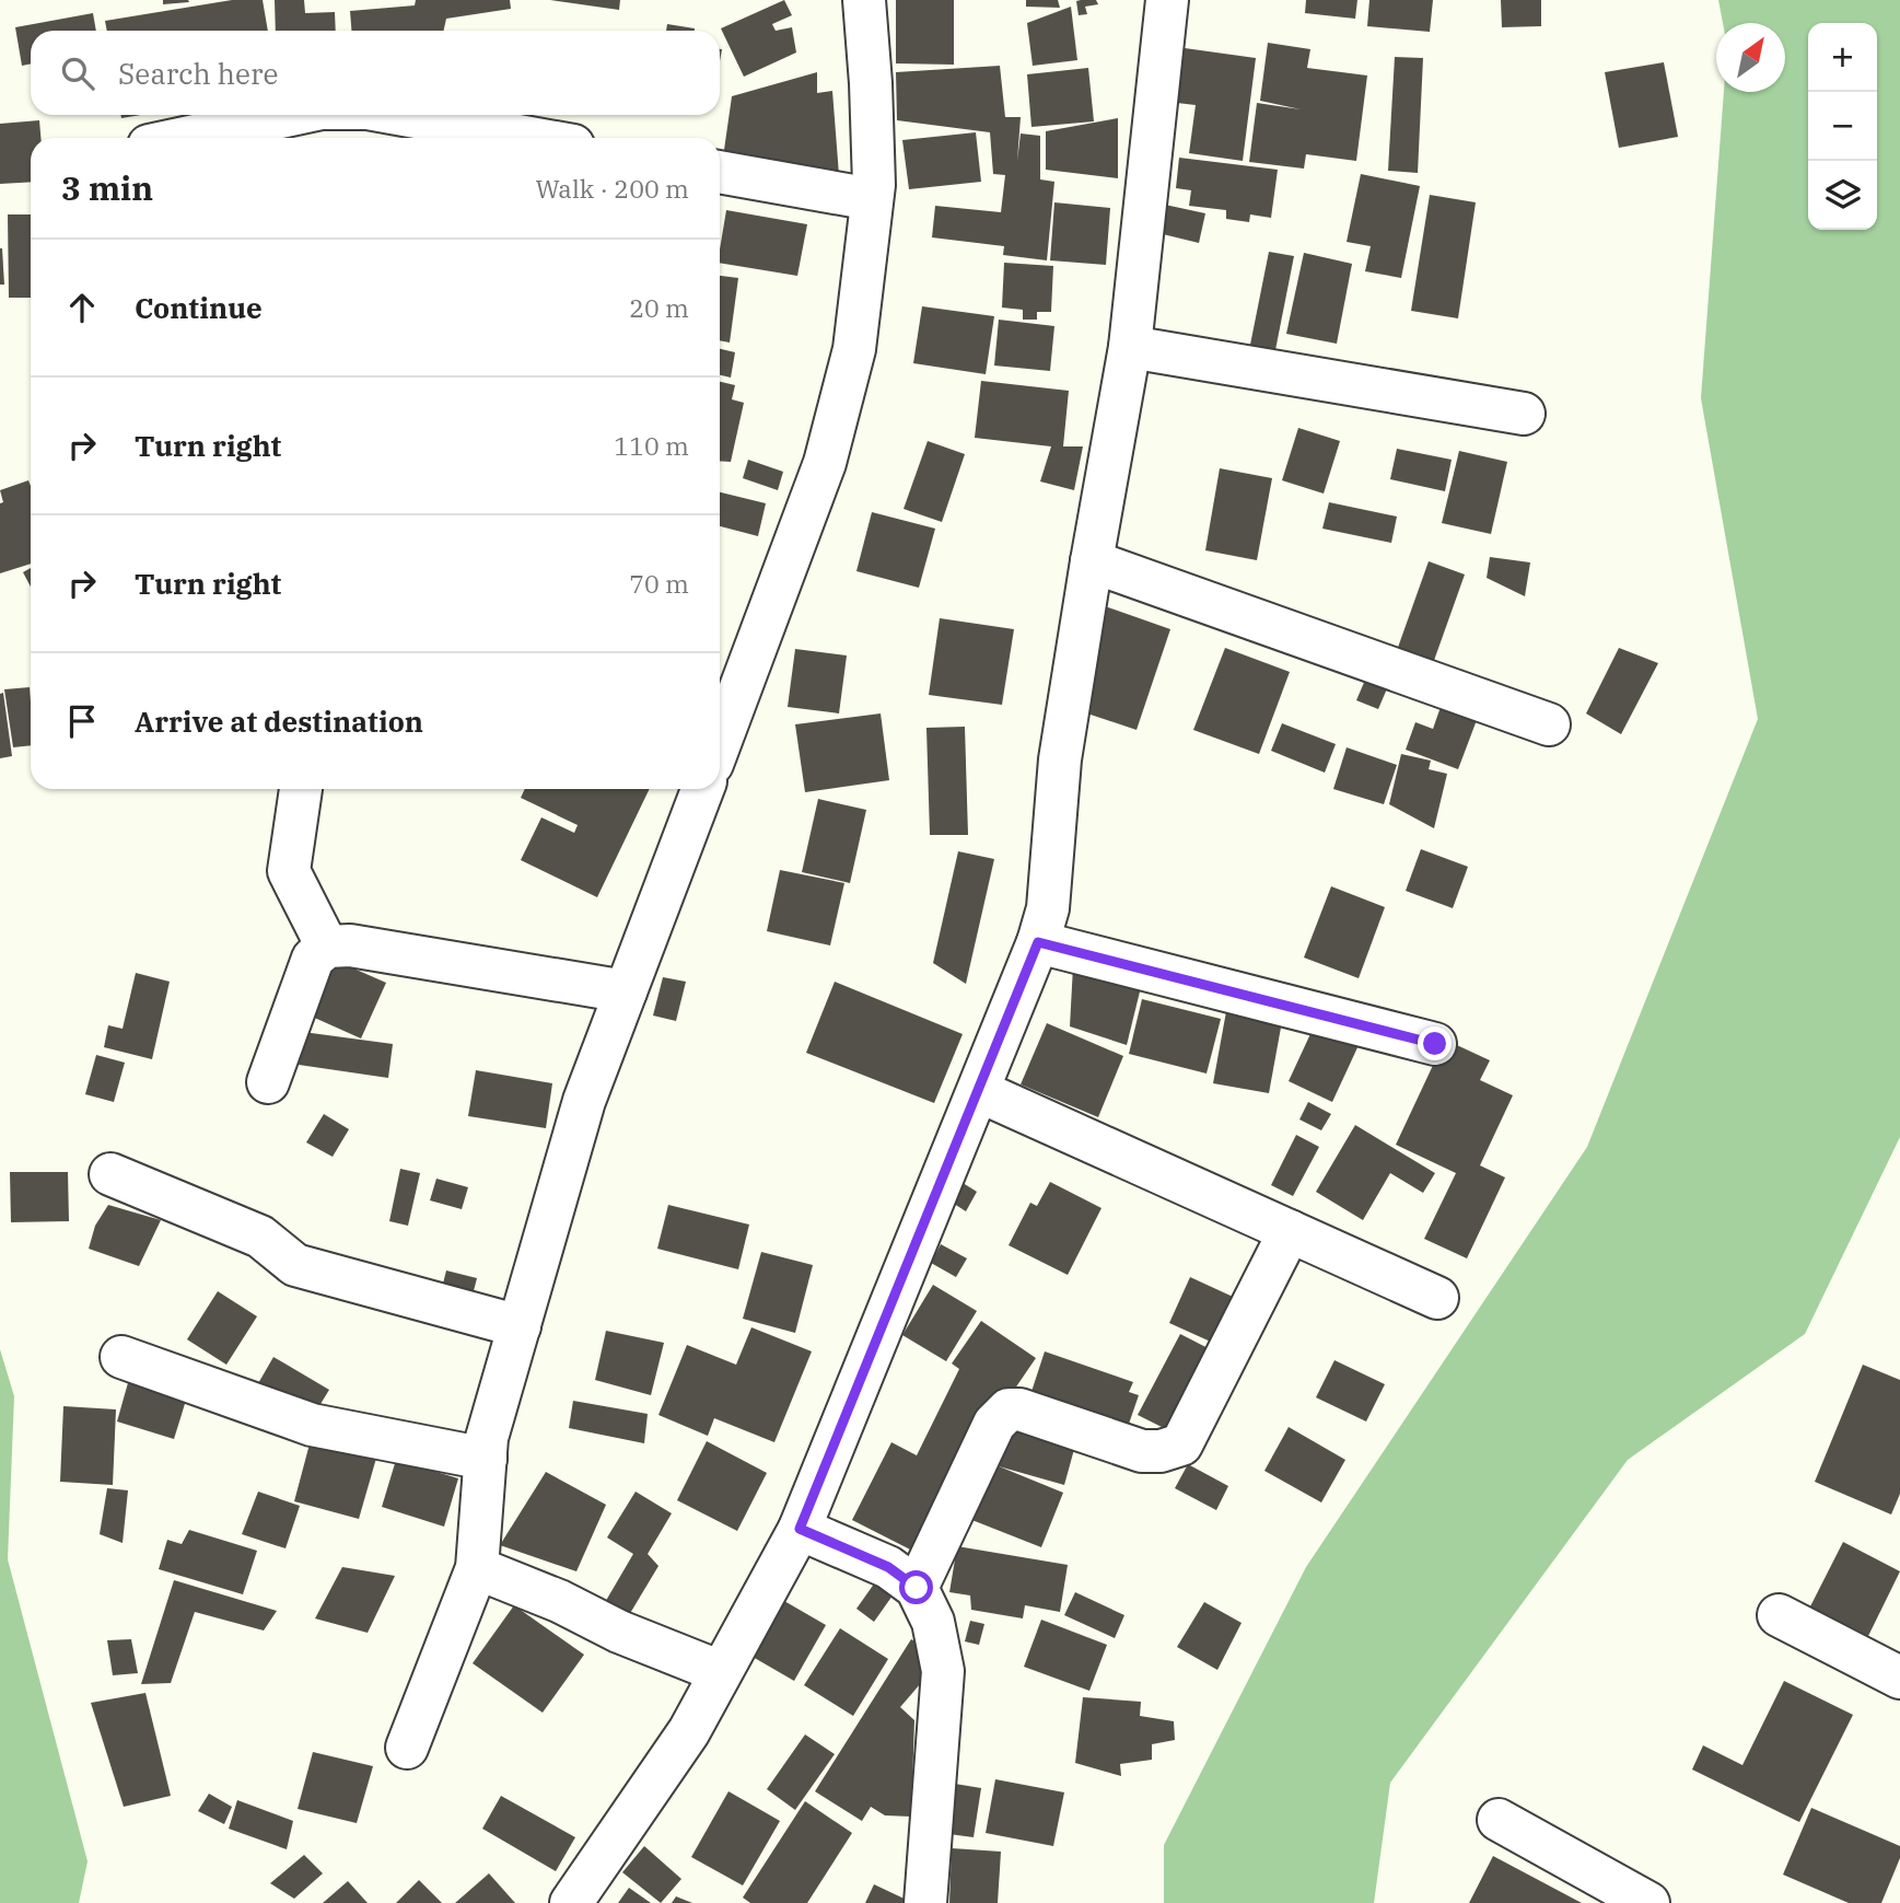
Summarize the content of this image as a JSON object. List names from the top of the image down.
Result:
{
  "north": "top right",
  "page": {
    "map_buttons": ["+", "−"],
    "search": "Search here",
    "heading": ["3 min", "Walk · 200 m"],
    "list": [
      ["Continue", "20 m"],
      ["Turn right", "110 m"],
      ["Turn right", "70 m"],
      "Arrive at destination"
    ]
  }
}
